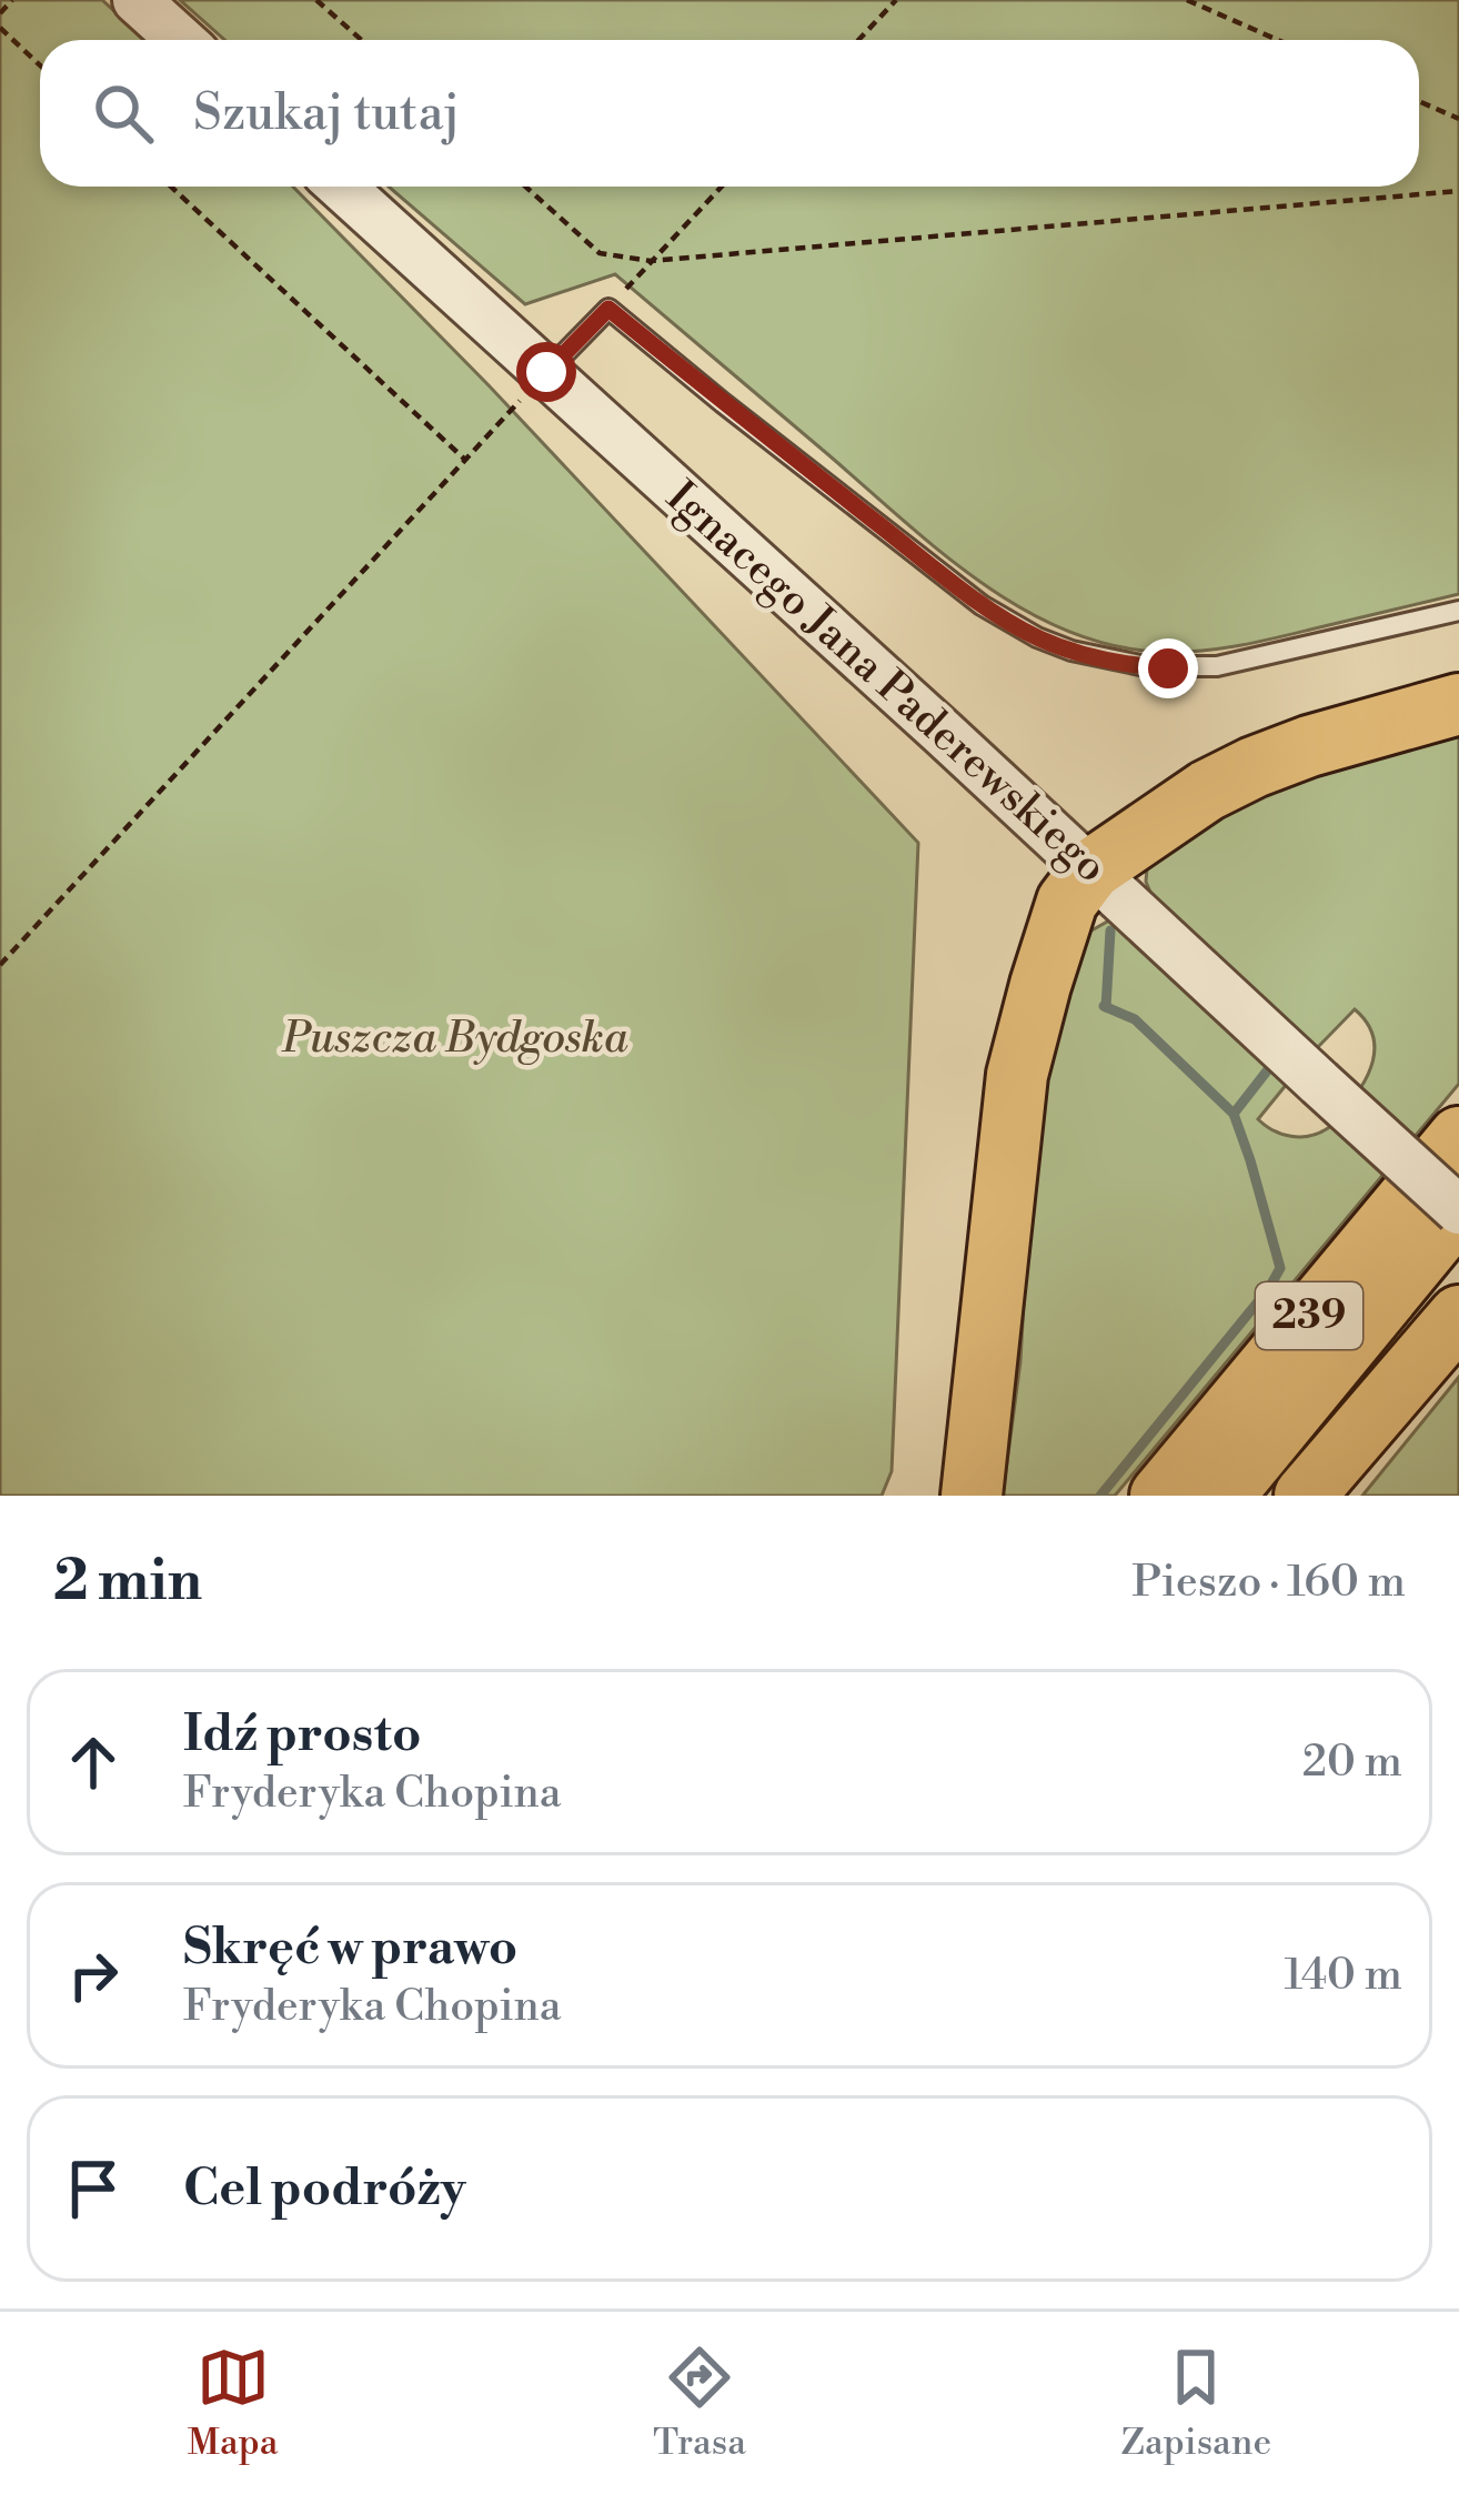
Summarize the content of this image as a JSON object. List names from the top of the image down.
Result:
{
  "streets": {
    "main road": ["239"],
    "street": ["Ignacego Jana Paderewskiego"]
  },
  "crossings": [
    ["Ignacego Jana Paderewskiego", "239"]
  ],
  "parks": ["Puszcza Bydgoska"],
  "page": {
    "search": "Szukaj tutaj",
    "heading": ["2 min", "Pieszo · 160 m"],
    "list": [
      ["Idź prosto", "Fryderyka Chopina", "20 m"],
      ["Skręć w prawo", "Fryderyka Chopina", "140 m"],
      "Cel podróży"
    ],
    "nav": ["Mapa", "Trasa", "Zapisane"]
  }
}
